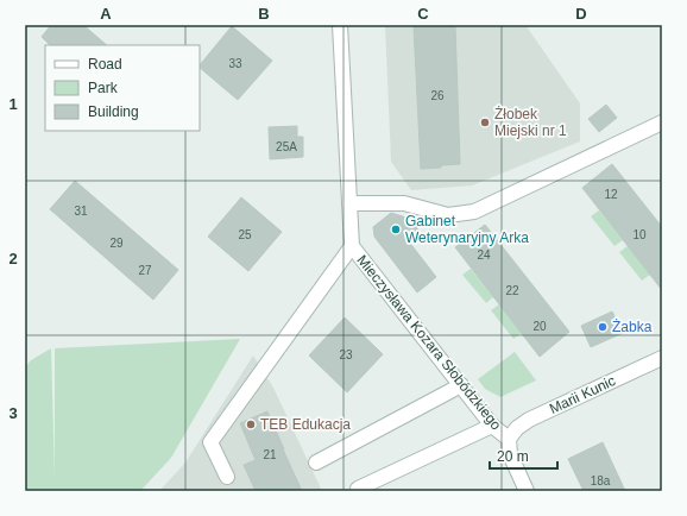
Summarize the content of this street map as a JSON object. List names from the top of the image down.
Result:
{
  "streets": {
    "street": ["Mieczysława Kozara Słobódzkiego", "Marii Kunic"]
  },
  "crossings": [
    ["Mieczysława Kozara Słobódzkiego", "Marii Kunic"]
  ],
  "places": [
    "Żłobek Miejski nr 1",
    "Gabinet Weterynaryjny Arka",
    "Żabka",
    "TEB Edukacja"
  ],
  "house_numbers": [
    "33",
    "26",
    "25A",
    "12",
    "31",
    "25",
    "10",
    "29",
    "24",
    "27",
    "22",
    "20",
    "23",
    "21",
    "18a"
  ],
  "legend": ["Road", "Park", "Building"],
  "scale_bar": "20 m",
  "grid": {
    "columns": [
      "A",
      "B",
      "C",
      "D"
    ],
    "rows": ["1", "2", "3"]
  }
}
